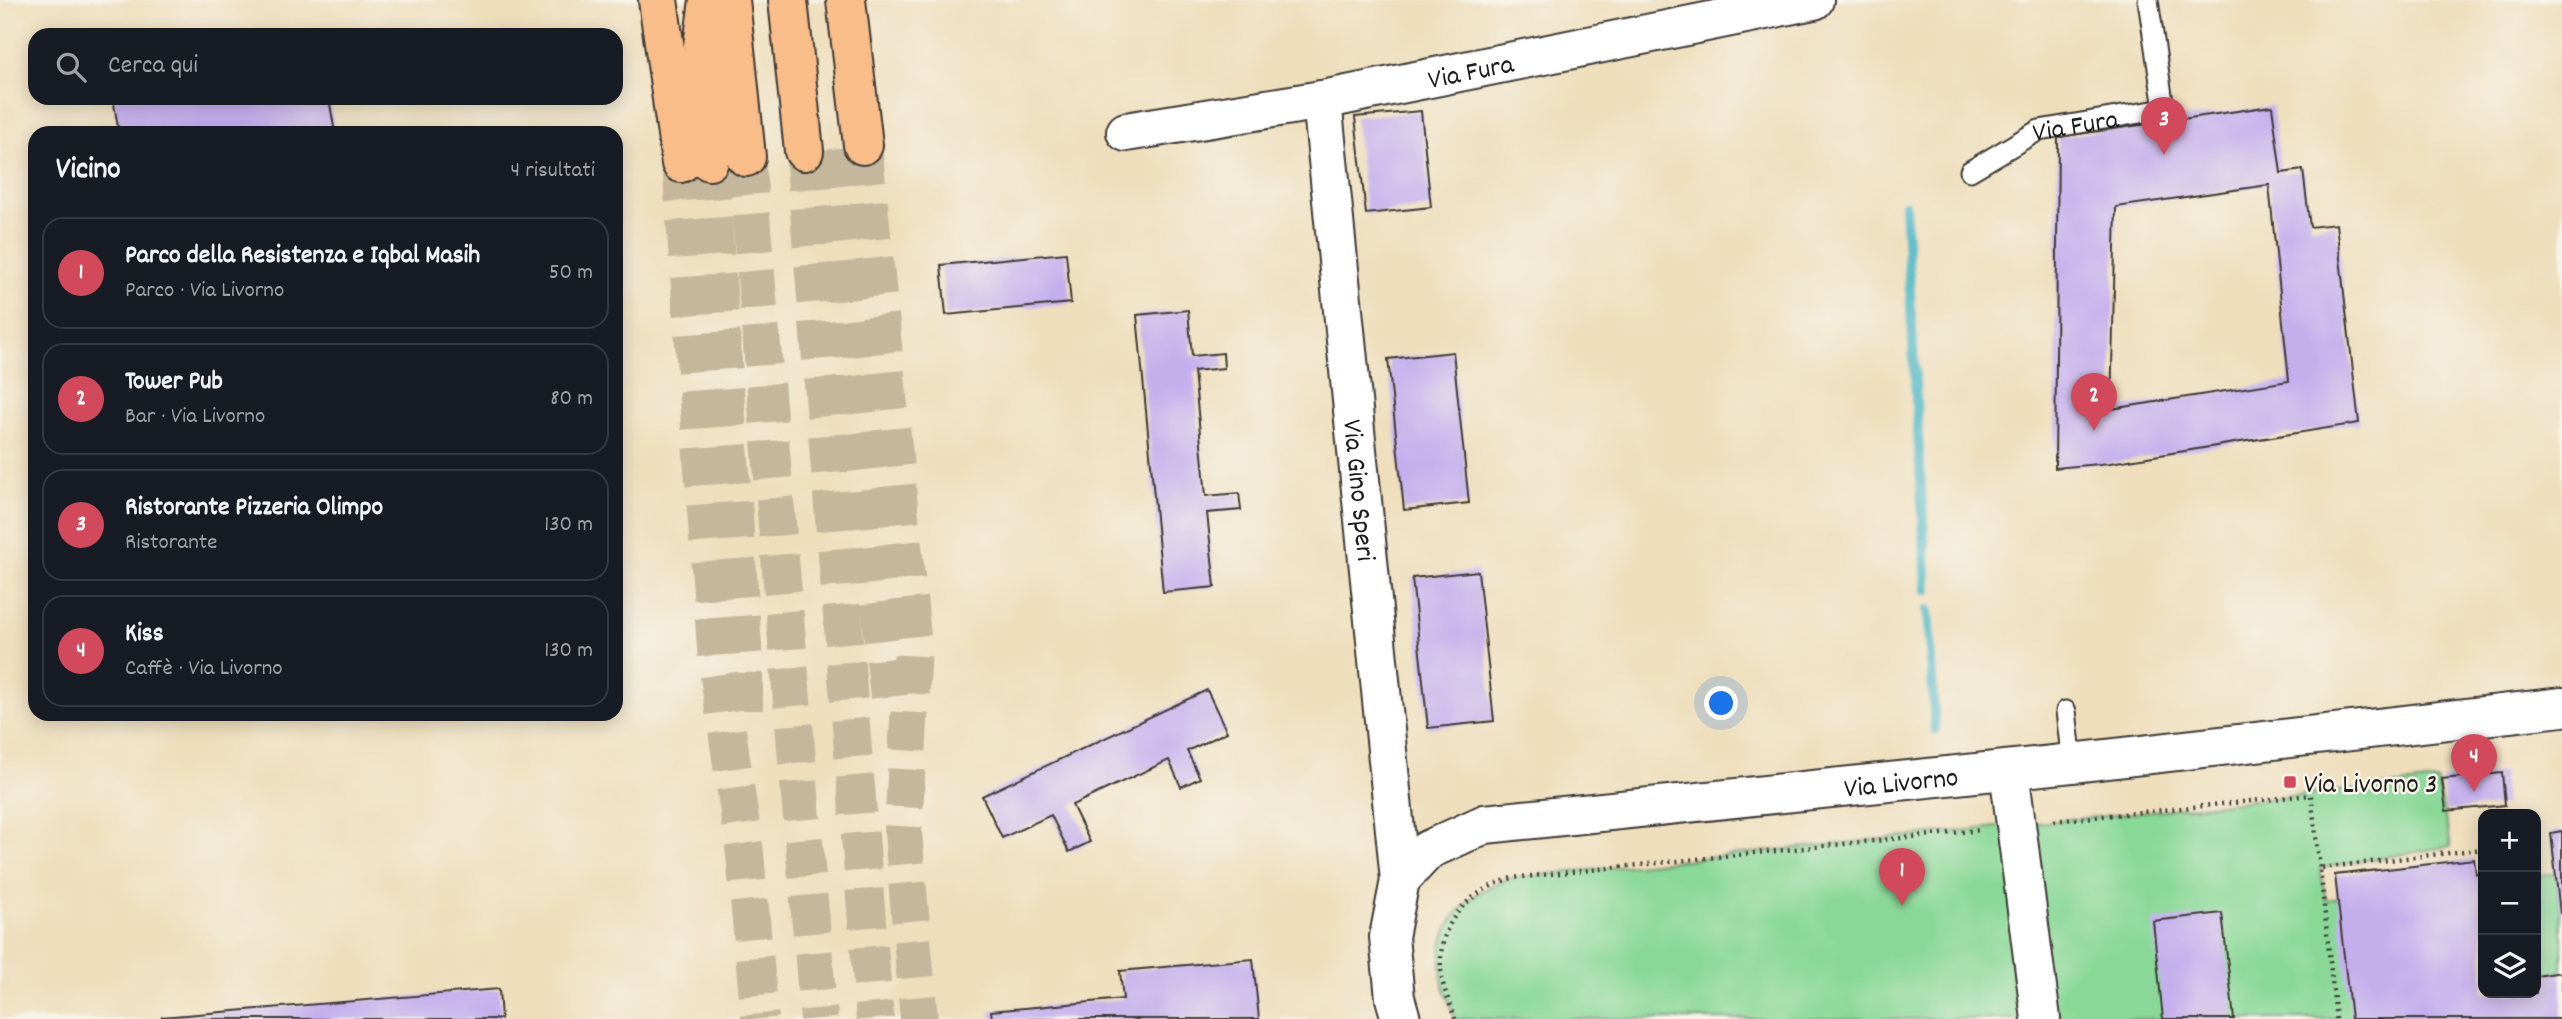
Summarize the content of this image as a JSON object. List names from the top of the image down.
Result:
{
  "streets": {
    "street": ["Via Fura", "Via Gino Speri", "Via Livorno"]
  },
  "crossings": [
    ["Via Fura", "Via Gino Speri"],
    ["Via Gino Speri", "Via Livorno"]
  ],
  "places": {
    "transit": ["Via Livorno 3"]
  },
  "page": {
    "search": "Cerca qui",
    "pins": [
      "3",
      "2",
      "4",
      "1"
    ],
    "heading": ["Vicino", "4 risultati"],
    "list": [
      {
        "mark": "1",
        "name": "Parco della Resistenza e Iqbal Masih",
        "note": "Parco · Via Livorno",
        "value": "50 m"
      },
      {
        "mark": "2",
        "name": "Tower Pub",
        "note": "Bar · Via Livorno",
        "value": "80 m"
      },
      {
        "mark": "3",
        "name": "Ristorante Pizzeria Olimpo",
        "note": "Ristorante",
        "value": "130 m"
      },
      {
        "mark": "4",
        "name": "Kiss",
        "note": "Caffè · Via Livorno",
        "value": "130 m"
      }
    ],
    "map_buttons": ["+", "−"]
  }
}
